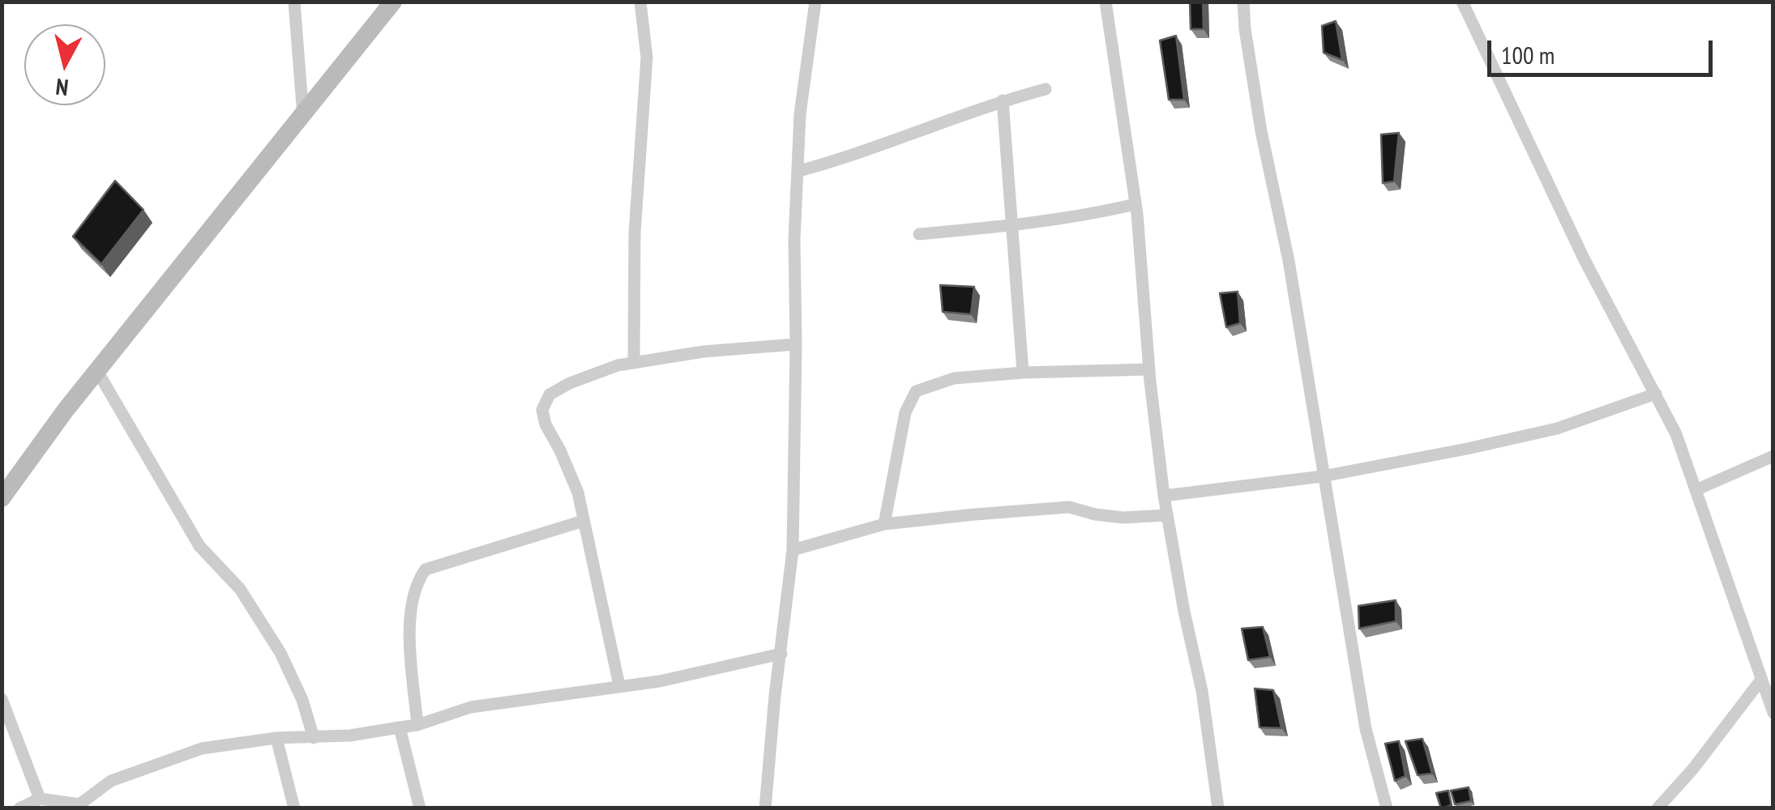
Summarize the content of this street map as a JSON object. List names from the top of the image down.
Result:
{
  "scale_bar": "100 m",
  "north": "bottom"
}
